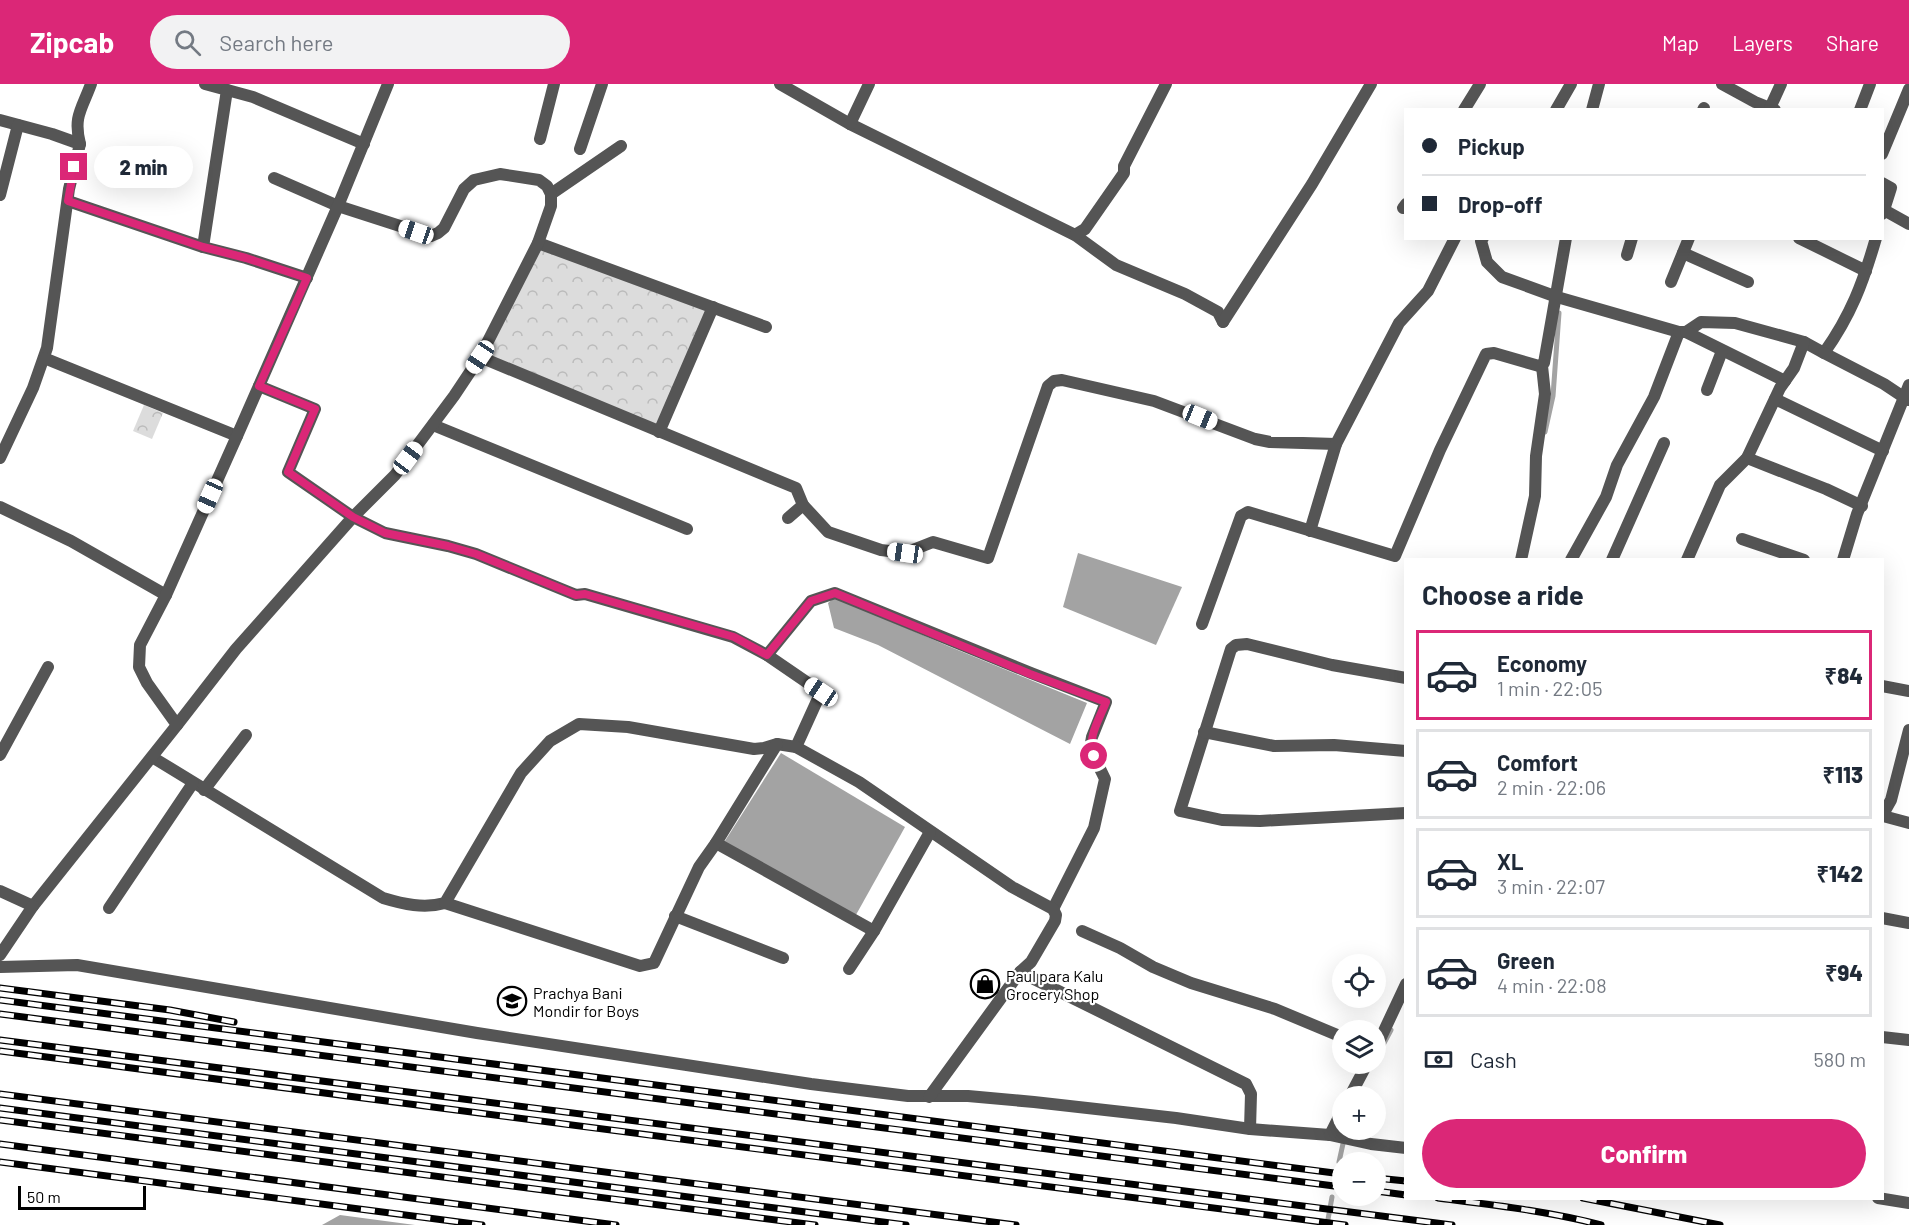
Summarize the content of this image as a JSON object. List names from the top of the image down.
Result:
{
  "places": {
    "shop": ["Paul para Kalu Grocery Shop"],
    "school or university": ["Prachya Bani Mondir for Boys"]
  },
  "scale_bar": "50 m",
  "page": {
    "header": "Zipcab",
    "search": "Search here",
    "nav": ["Map", "Layers", "Share"],
    "banner": ["Pickup", "Drop-off"],
    "bubble": "2 min",
    "heading": "Choose a ride",
    "list": [
      {
        "name": "Economy",
        "note": "1 min · 22:05",
        "value": "₹84"
      },
      {
        "name": "Comfort",
        "note": "2 min · 22:06",
        "value": "₹113"
      },
      {
        "name": "XL",
        "note": "3 min · 22:07",
        "value": "₹142"
      },
      {
        "name": "Green",
        "note": "4 min · 22:08",
        "value": "₹94"
      }
    ],
    "map_buttons": ["+", "−"],
    "pay": ["Cash", "580 m"],
    "buttons": "Confirm",
    "scale": "50 m"
  }
}
